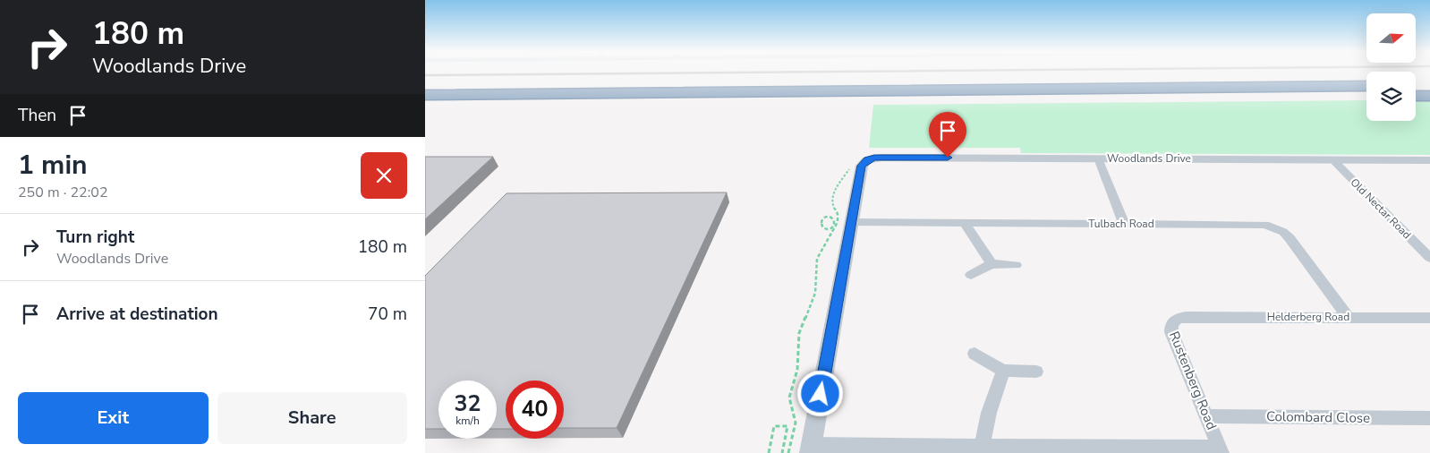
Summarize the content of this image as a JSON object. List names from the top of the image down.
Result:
{
  "streets": {
    "street": [
      "Woodlands Drive",
      "Old Nectar Road",
      "Tulbach Road",
      "Helderberg Road",
      "Rustenberg Road",
      "Colombard Close"
    ]
  },
  "crossings": [
    ["Woodlands Drive", "Old Nectar Road"],
    ["Tulbach Road", "Helderberg Road"],
    ["Helderberg Road", "Rustenberg Road"],
    ["Rustenberg Road", "Colombard Close"]
  ],
  "north": "right",
  "page": {
    "turn": ["180 m", "Woodlands Drive"],
    "then": "Then",
    "heading": ["1 min", "250 m · 22:02"],
    "list": [
      {
        "name": "Turn right",
        "note": "Woodlands Drive",
        "value": "180 m"
      },
      {
        "name": "Arrive at destination",
        "value": "70 m"
      }
    ],
    "speed": "32 km/h",
    "limit": "40",
    "buttons": ["Exit", "Share"]
  }
}
